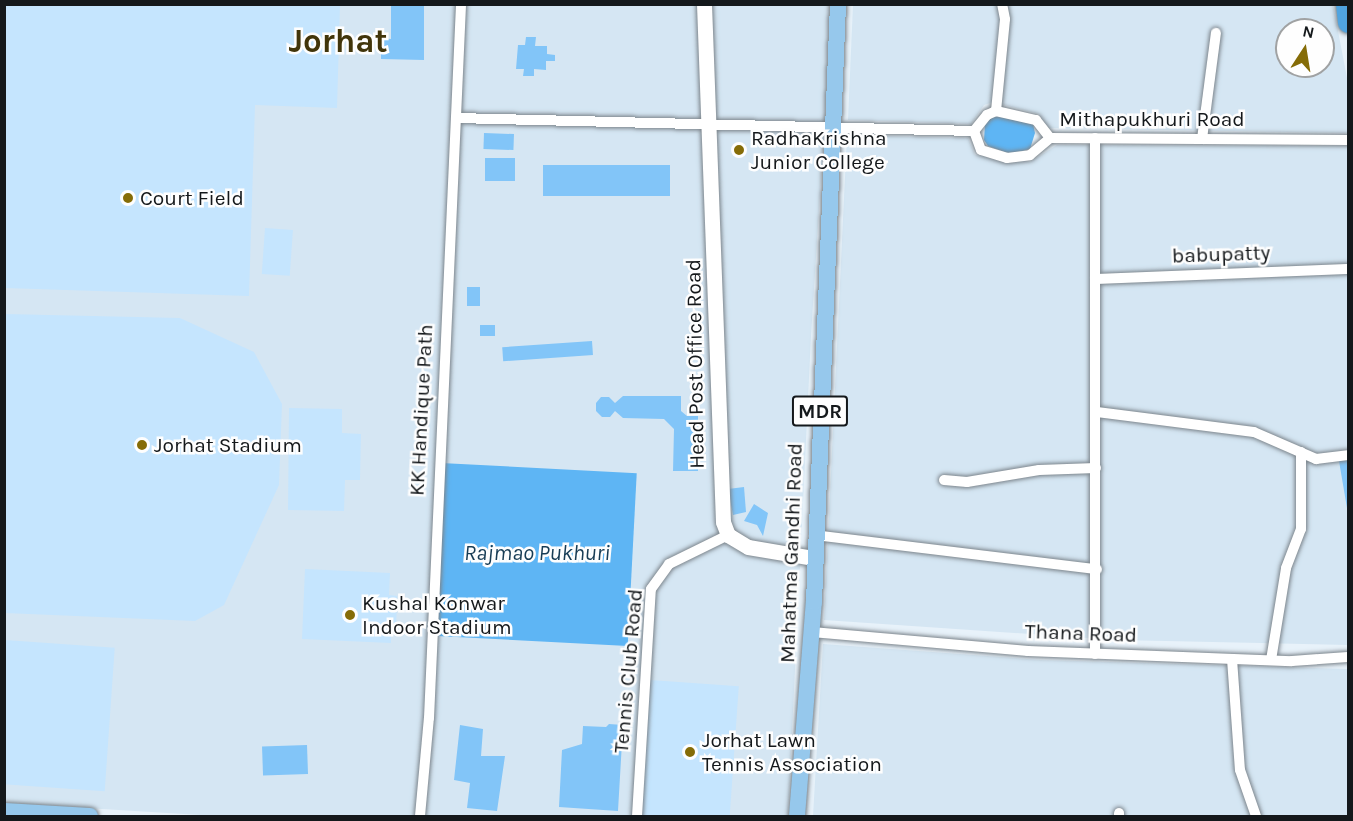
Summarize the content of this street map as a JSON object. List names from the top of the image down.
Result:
{
  "streets": {
    "main road": ["MDR", "Mahatma Gandhi Road"],
    "street": [
      "Mithapukhuri Road",
      "babupatty",
      "Head Post Office Road",
      "KK Handique Path",
      "Thana Road",
      "Tennis Club Road"
    ]
  },
  "crossings": [
    ["Head Post Office Road", "Tennis Club Road"],
    ["Mahatma Gandhi Road", "Thana Road"]
  ],
  "districts": ["Jorhat"],
  "water": ["Rajmao Pukhuri"],
  "places": [
    "RadhaKrishna Junior College",
    "Court Field",
    "Jorhat Stadium",
    "Kushal Konwar Indoor Stadium",
    "Jorhat Lawn Tennis Association"
  ],
  "north": "top"
}
